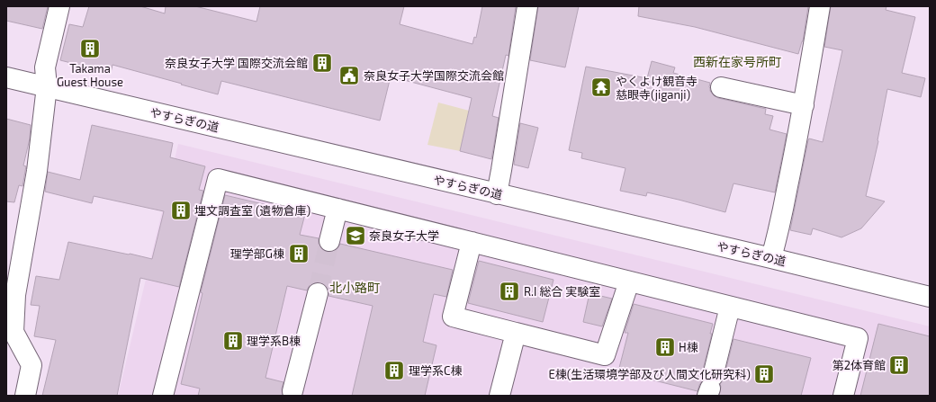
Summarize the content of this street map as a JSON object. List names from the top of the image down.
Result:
{
  "streets": {
    "street": ["やすらぎの道"]
  },
  "districts": ["西新在家号所町", "北小路町"],
  "places": {
    "building": [
      "Takama Guest House",
      "奈良女子大学 国際交流会館",
      "埋文調査室 (遺物倉庫)",
      "理学部G棟",
      "R.I 総合 実験室",
      "理学系B棟",
      "H棟",
      "第2体育館",
      "理学系C棟",
      "E棟(生活環境学部及び人間文化研究科)"
    ],
    "public building": ["奈良女子大学国際交流会館"],
    "temple": ["やくよけ観音寺 慈眼寺(jiganji)"],
    "school or university": ["奈良女子大学"]
  }
}
